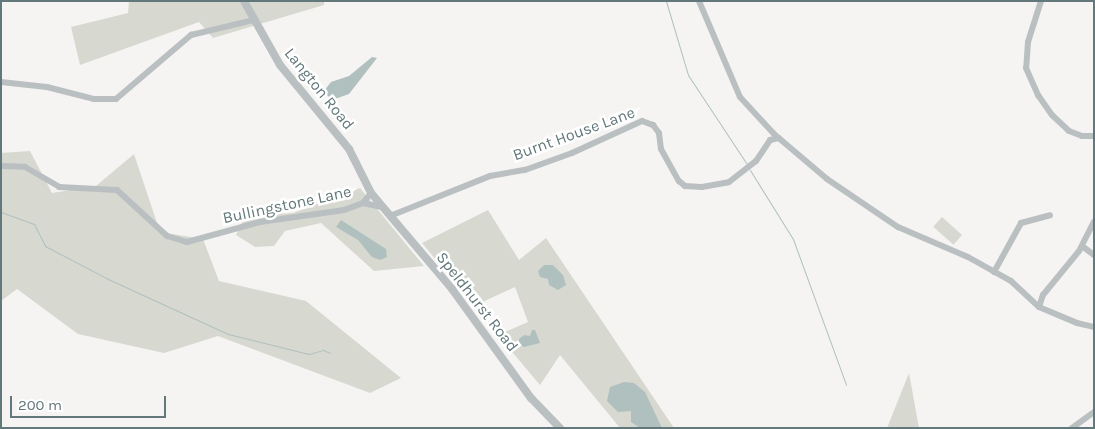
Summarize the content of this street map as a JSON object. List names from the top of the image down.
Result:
{
  "streets": {
    "street": [
      "Langton Road",
      "Burnt House Lane",
      "Bullingstone Lane",
      "Speldhurst Road"
    ]
  },
  "crossings": [
    ["Langton Road", "Bullingstone Lane"],
    ["Langton Road", "Speldhurst Road"],
    ["Burnt House Lane", "Speldhurst Road"],
    ["Bullingstone Lane", "Speldhurst Road"]
  ],
  "scale_bar": "200 m"
}
